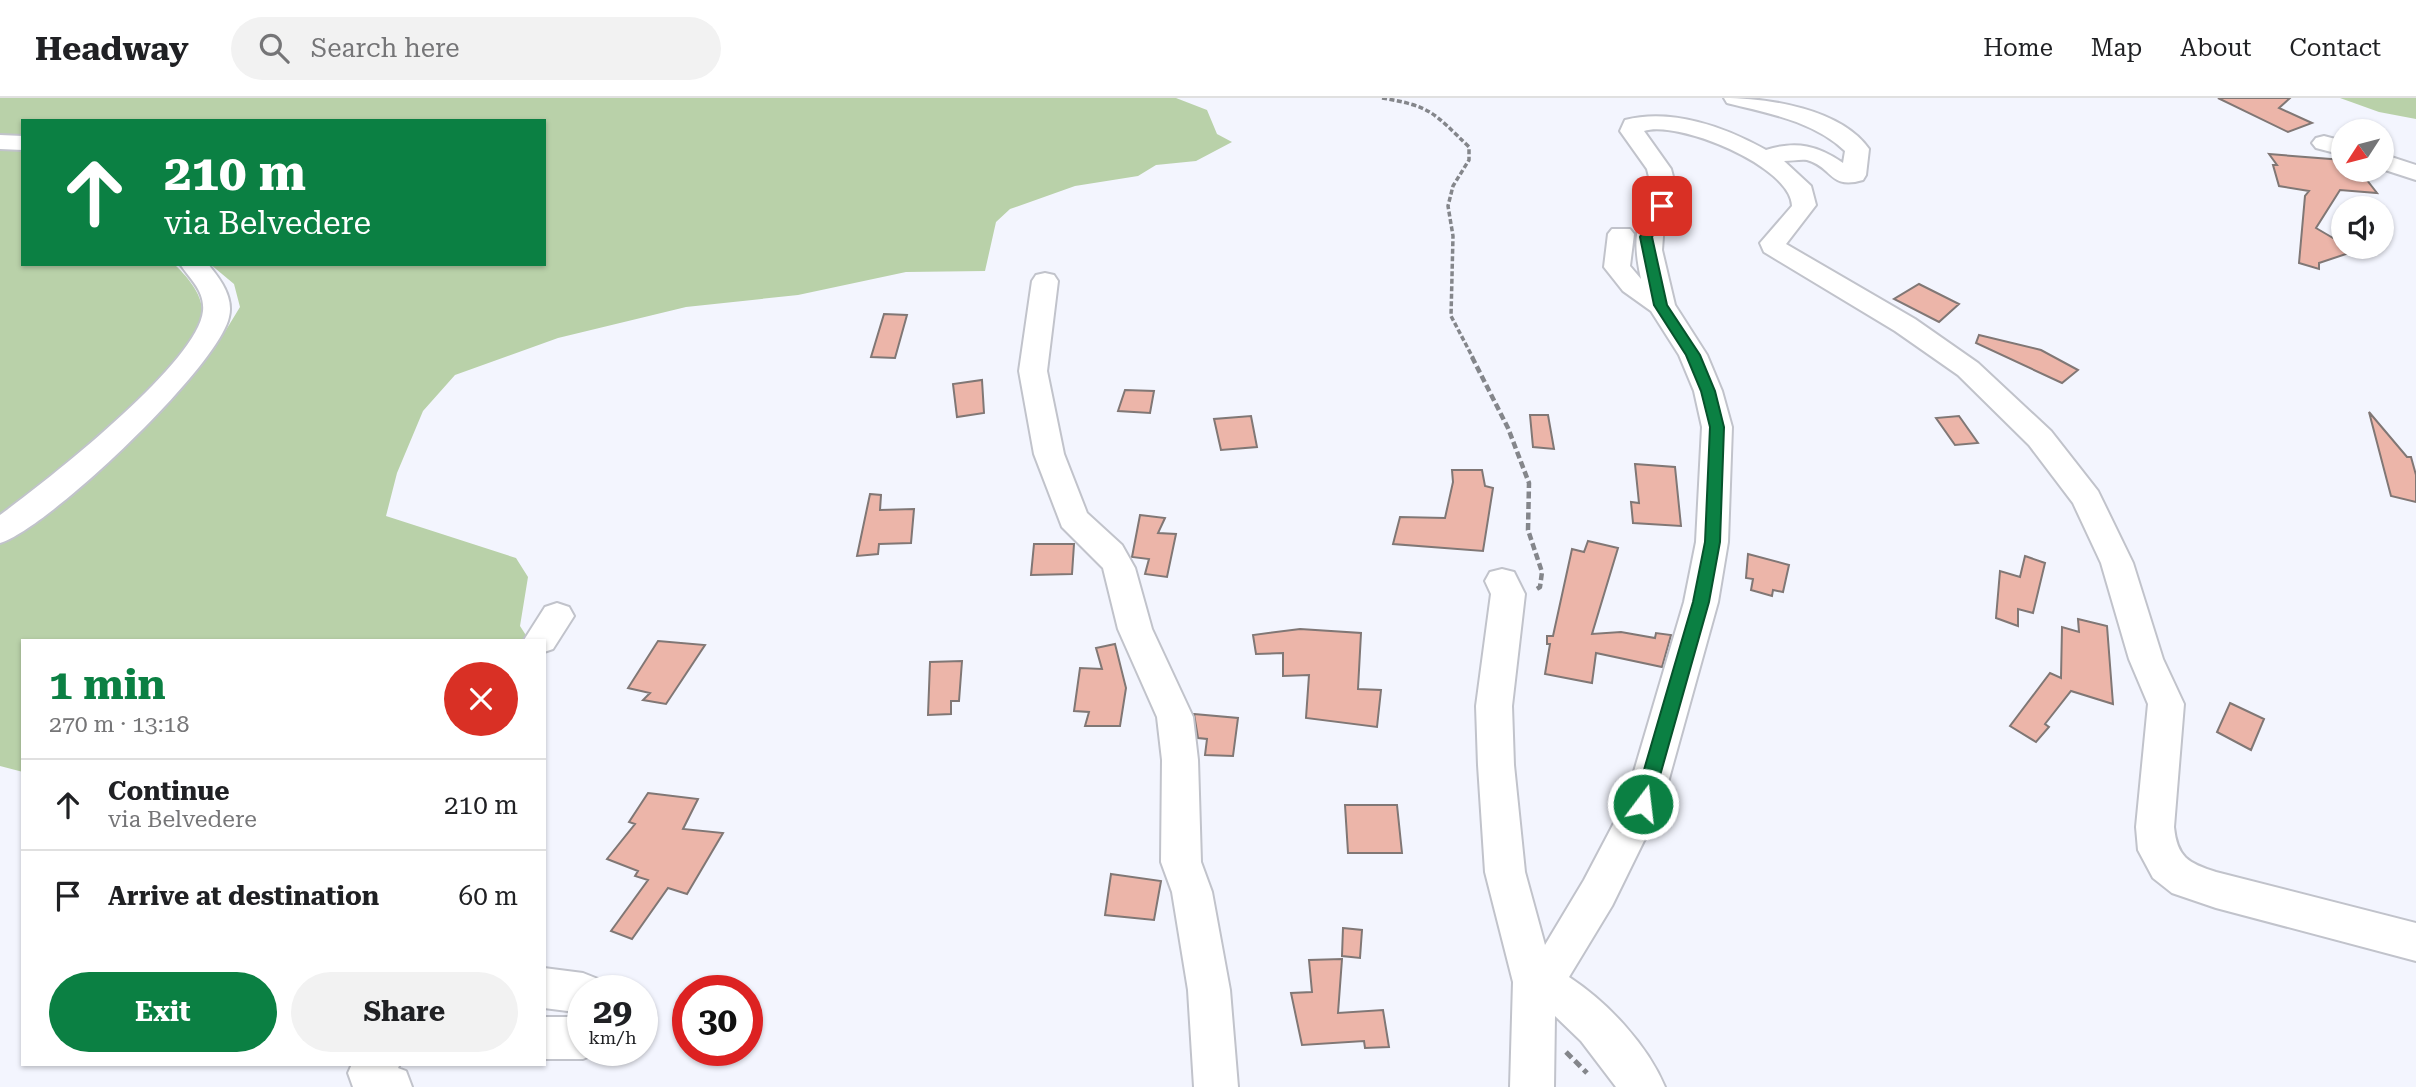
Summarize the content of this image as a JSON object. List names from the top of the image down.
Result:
{
  "north": "bottom left",
  "page": {
    "header": "Headway",
    "search": "Search here",
    "nav": [
      "Home",
      "Map",
      "About",
      "Contact"
    ],
    "turn": ["210 m", "via Belvedere"],
    "heading": ["1 min", "270 m · 13:18"],
    "list": [
      {
        "name": "Continue",
        "note": "via Belvedere",
        "value": "210 m"
      },
      {
        "name": "Arrive at destination",
        "value": "60 m"
      }
    ],
    "buttons": ["Exit", "Share"],
    "speed": "29 km/h",
    "limit": "30"
  }
}
